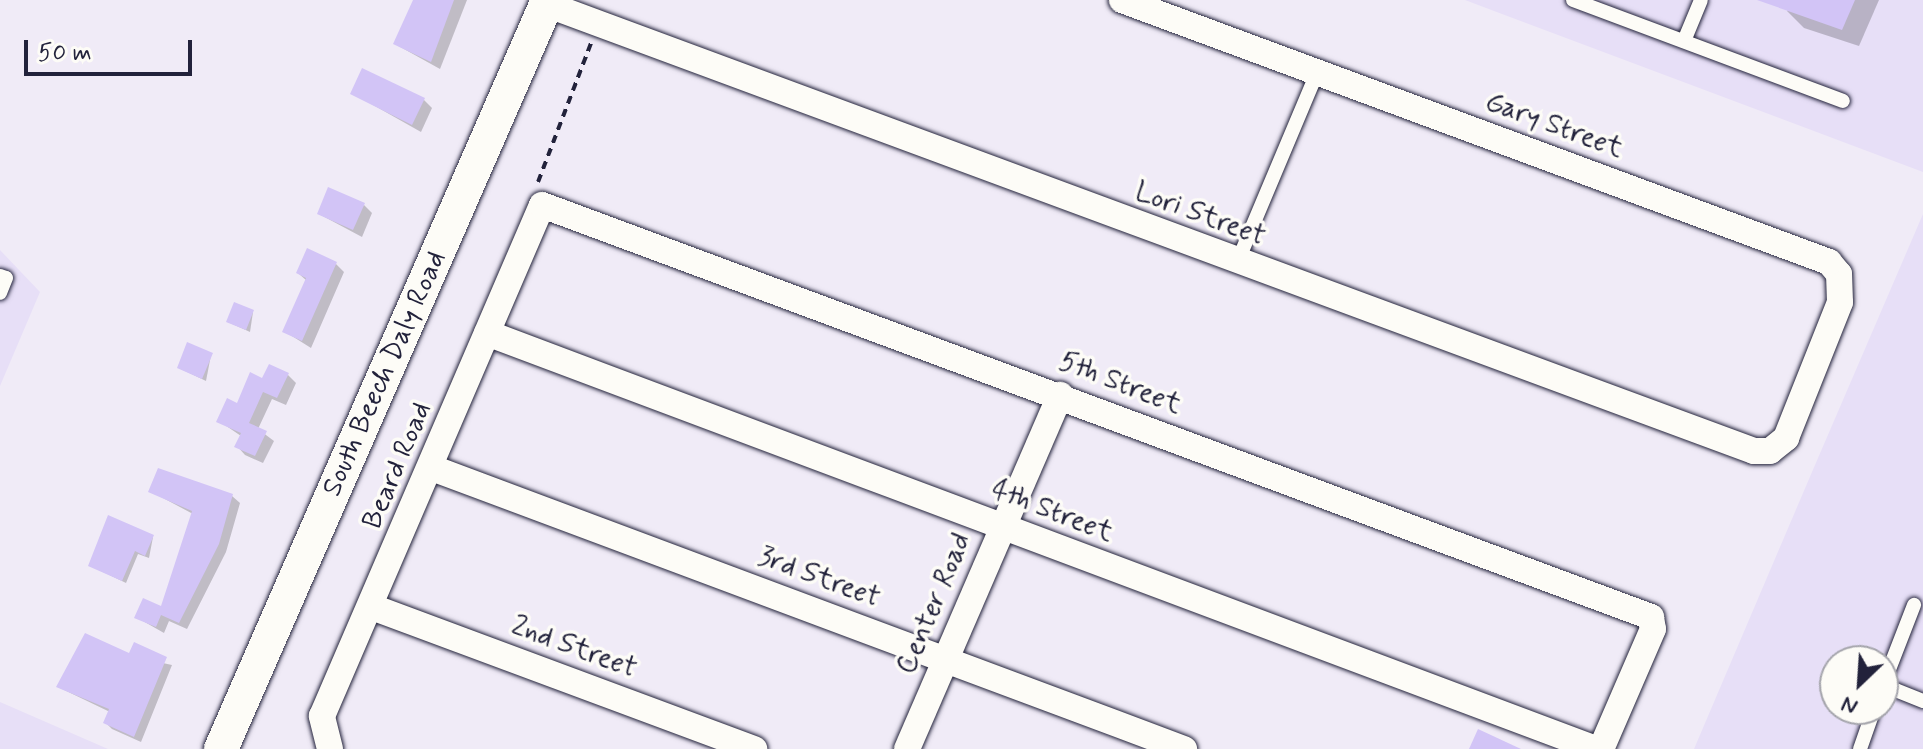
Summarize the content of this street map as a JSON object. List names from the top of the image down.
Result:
{
  "streets": {
    "street": [
      "Gary Street",
      "Lori Street",
      "South Beech Daly Road",
      "5th Street",
      "Beard Road",
      "4th Street",
      "3rd Street",
      "Center Road",
      "2nd Street"
    ]
  },
  "crossings": [
    ["Gary Street", "Lori Street"],
    ["Lori Street", "South Beech Daly Road"],
    ["5th Street", "Beard Road"],
    ["5th Street", "4th Street"],
    ["5th Street", "Center Road"],
    ["Beard Road", "4th Street"],
    ["Beard Road", "3rd Street"],
    ["Beard Road", "2nd Street"],
    ["4th Street", "Center Road"],
    ["3rd Street", "Center Road"]
  ],
  "scale_bar": "50 m",
  "north": "bottom left"
}
